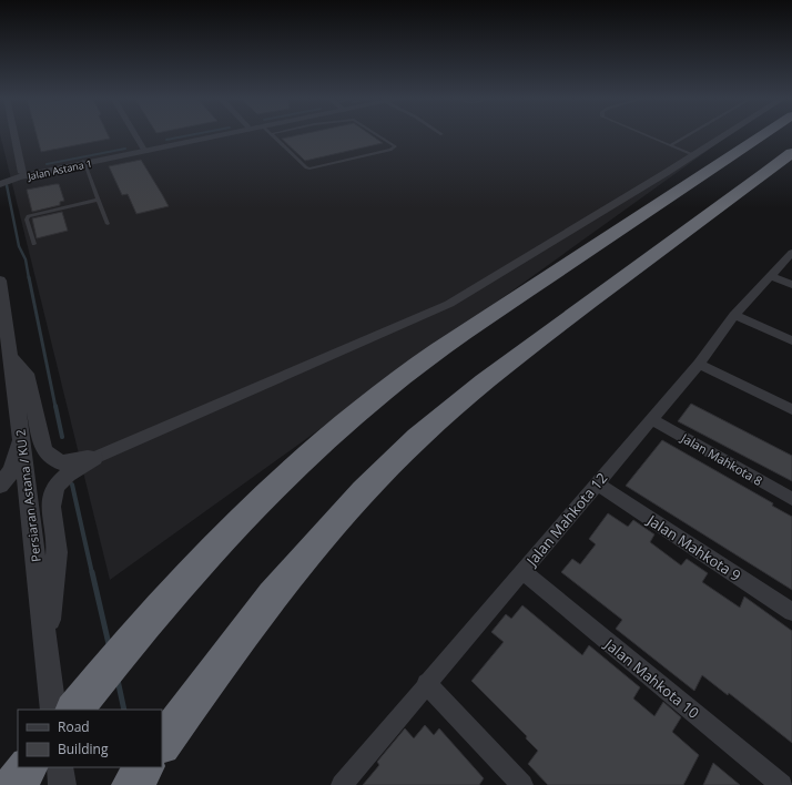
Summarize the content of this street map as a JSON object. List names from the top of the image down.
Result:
{
  "streets": {
    "street": [
      "Jalan Astana 1",
      "Jalan Mahkota 8",
      "Persiaran Astana / KU 2",
      "Jalan Mahkota 12",
      "Jalan Mahkota 9",
      "Jalan Mahkota 10"
    ]
  },
  "crossings": [
    ["Jalan Mahkota 8", "Jalan Mahkota 12"],
    ["Jalan Mahkota 12", "Jalan Mahkota 9"],
    ["Jalan Mahkota 12", "Jalan Mahkota 10"]
  ],
  "legend": ["Road", "Building"]
}
